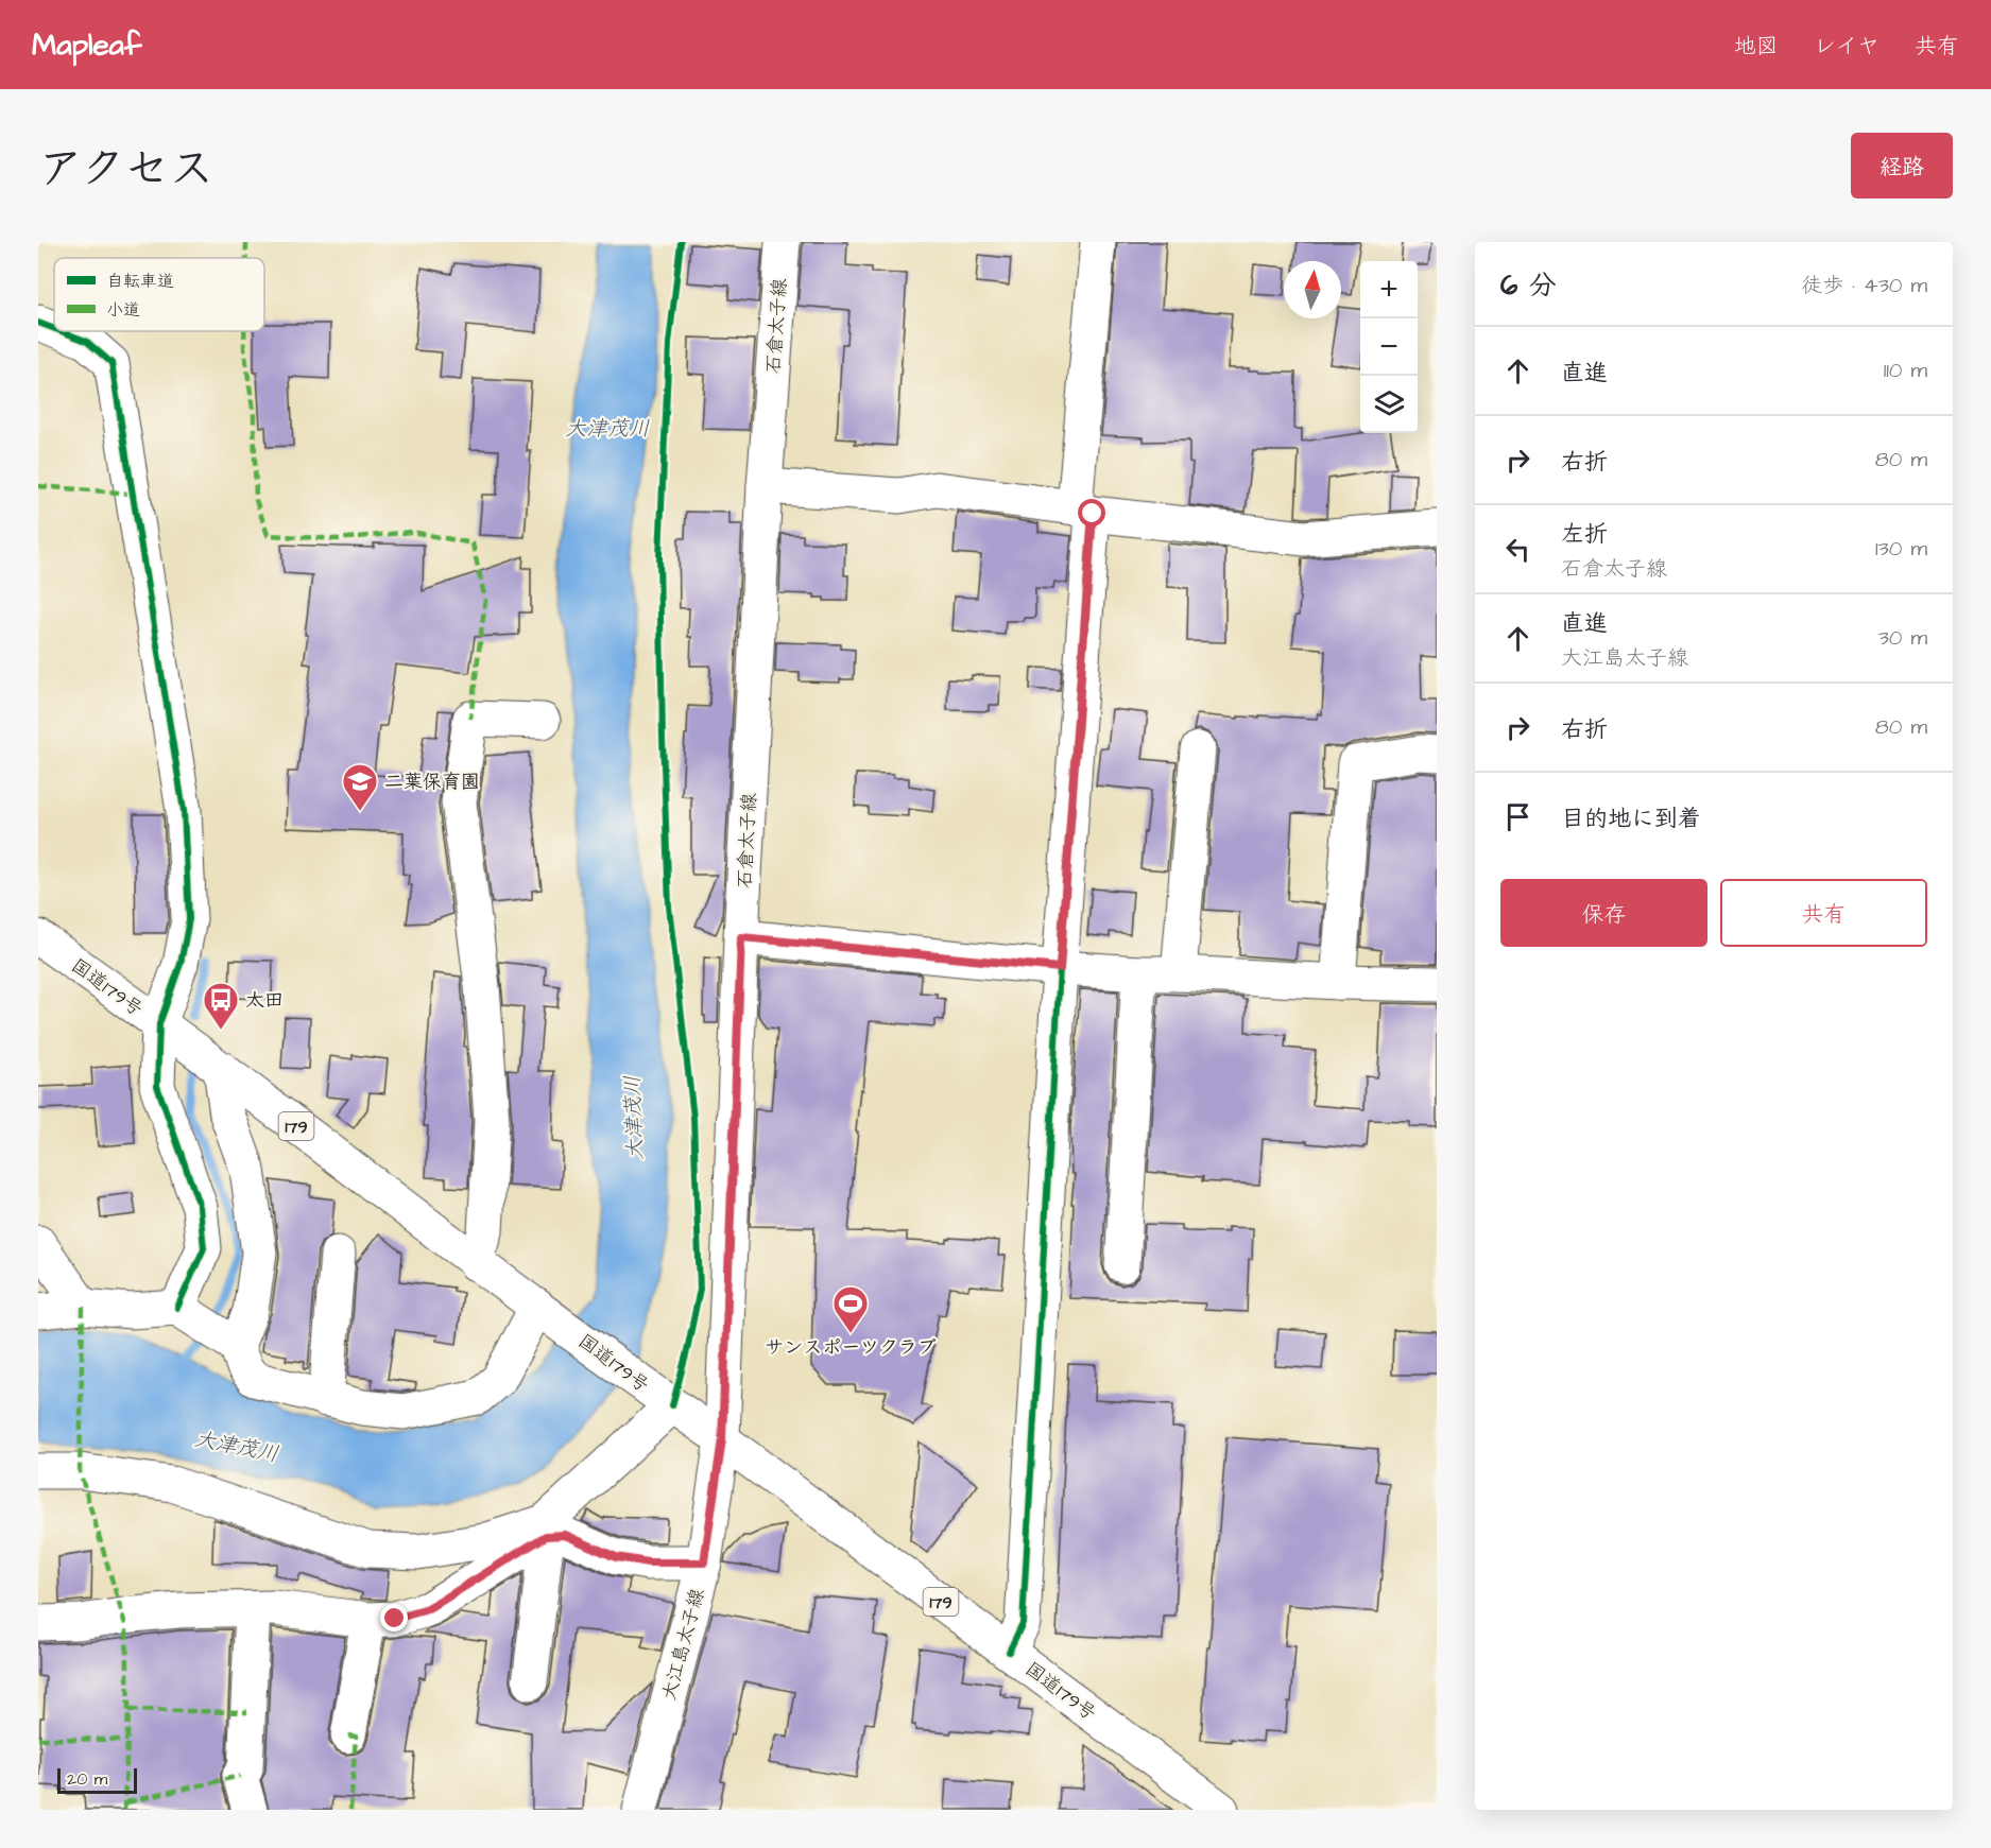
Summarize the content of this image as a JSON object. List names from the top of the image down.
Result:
{
  "streets": {
    "main road": [
      "石倉太子線",
      "国道179号",
      "179",
      "大江島太子線"
    ]
  },
  "crossings": [
    ["石倉太子線", "国道179号"],
    ["石倉太子線", "大江島太子線"],
    ["国道179号", "大江島太子線"]
  ],
  "water": ["大津茂川"],
  "places": {
    "school or university": ["二葉保育園"],
    "bus stop": ["太田"],
    "sports": ["サンスポーツクラブ"]
  },
  "legend": ["自転車道", "小道"],
  "scale_bar": "20 m",
  "north": "top",
  "page": {
    "header": "Mapleaf",
    "nav": ["地図", "レイヤ", "共有"],
    "title": "アクセス",
    "buttons": [
      "経路",
      ["保存", "共有"]
    ],
    "heading": ["6 分", "徒歩 · 430 m"],
    "map_buttons": ["+", "−"],
    "list": [
      ["直進", "110 m"],
      ["右折", "80 m"],
      ["左折", "石倉太子線", "130 m"],
      ["直進", "大江島太子線", "30 m"],
      ["右折", "80 m"],
      "目的地に到着"
    ],
    "scale": "20 m"
  }
}
